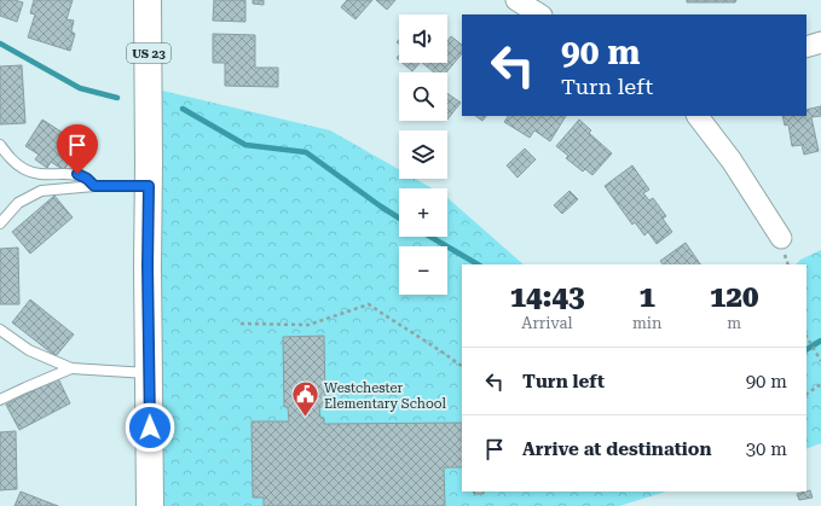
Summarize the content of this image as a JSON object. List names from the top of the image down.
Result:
{
  "streets": {
    "highway": ["US 23"]
  },
  "places": {
    "public building": ["Westchester Elementary School"]
  },
  "page": {
    "map_buttons": ["+", "−"],
    "turn": ["90 m", "Turn left"],
    "eta": [
      "14:43",
      "Arrival",
      "1",
      "min",
      "120",
      "m"
    ],
    "list": [
      {
        "name": "Turn left",
        "value": "90 m"
      },
      {
        "name": "Arrive at destination",
        "value": "30 m"
      }
    ]
  }
}
